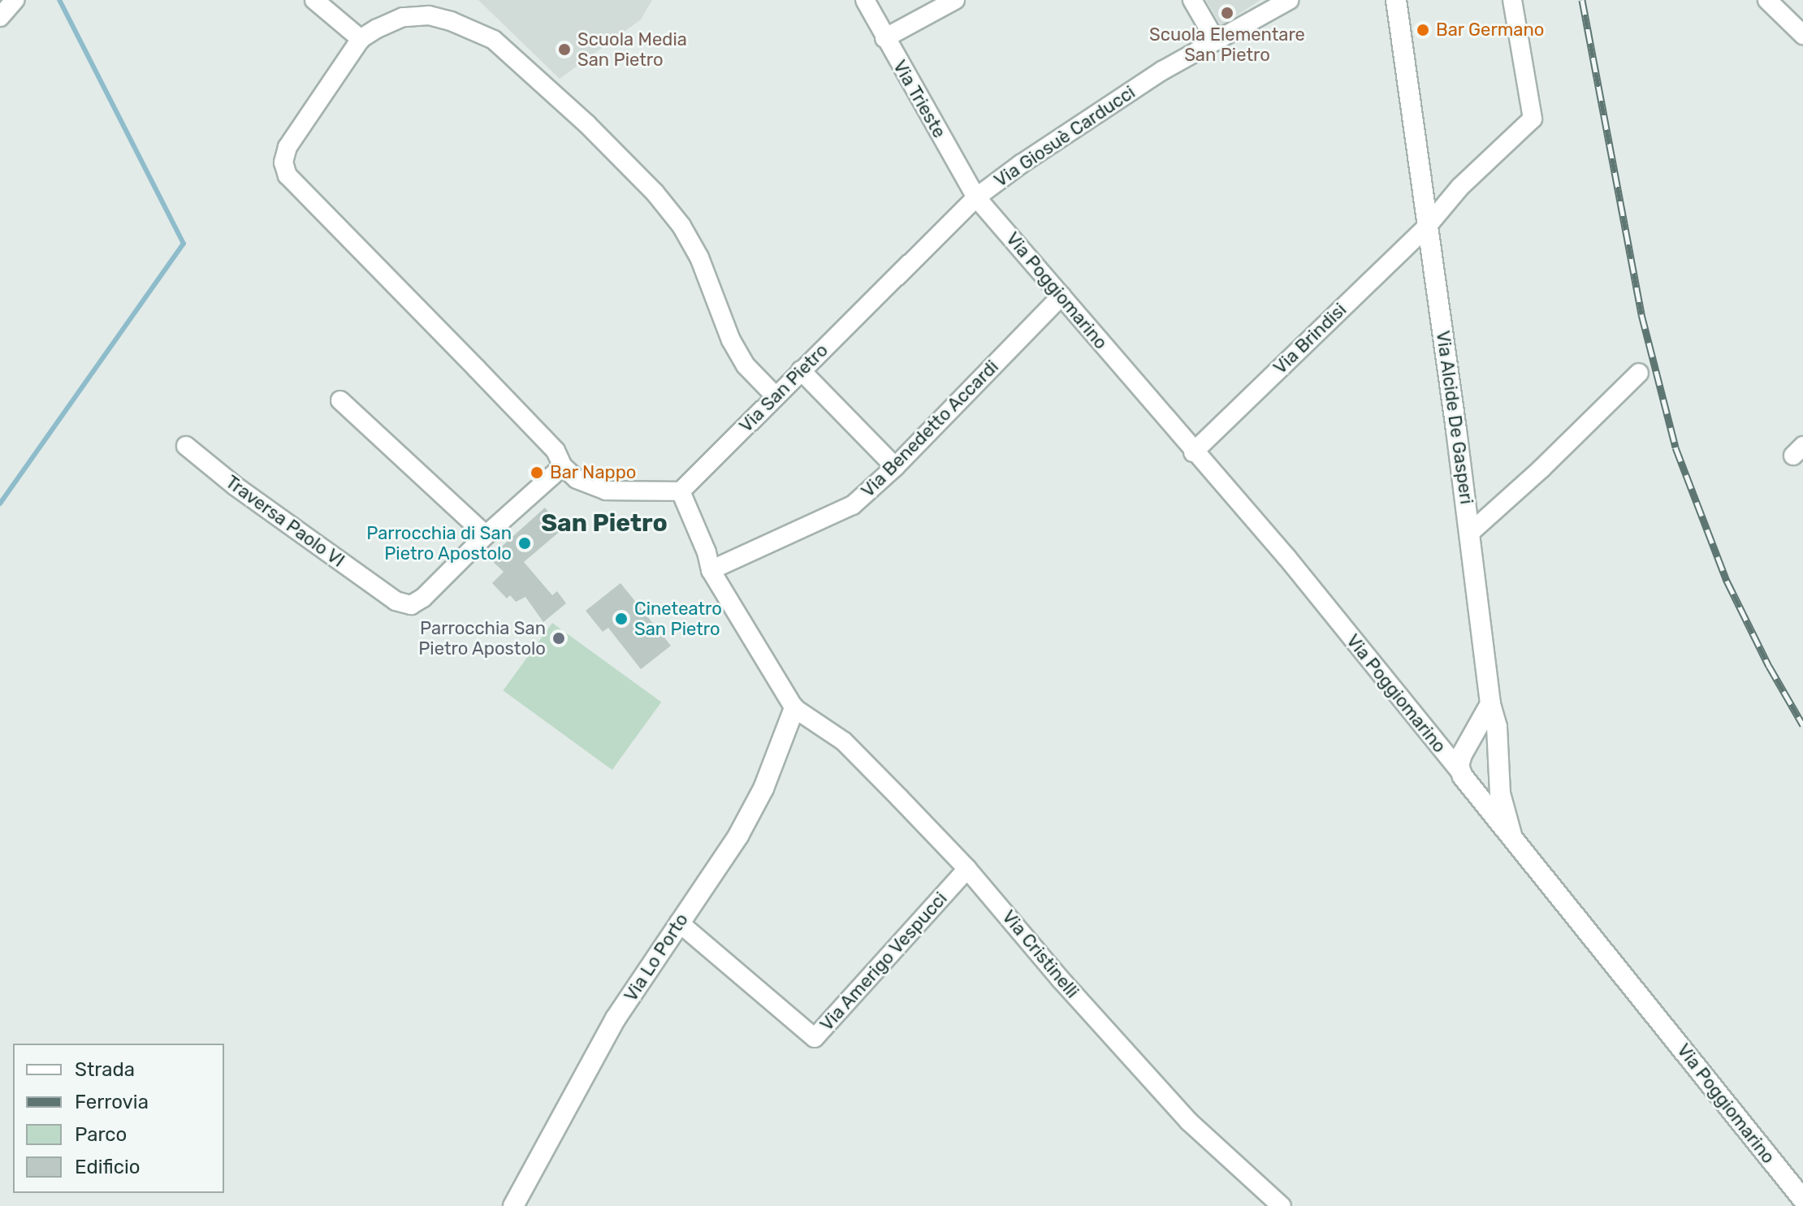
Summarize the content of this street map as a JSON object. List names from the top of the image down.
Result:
{
  "streets": {
    "main road": ["Via Poggiomarino", "Via Alcide De Gasperi", "Via Lo Porto"],
    "street": [
      "Via Trieste",
      "Via Giosuè Carducci",
      "Via Brindisi",
      "Via San Pietro",
      "Via Benedetto Accardi",
      "Traversa Paolo VI",
      "Via Cristinelli",
      "Via Amerigo Vespucci"
    ]
  },
  "crossings": [
    ["Via Trieste", "Via Giosuè Carducci"],
    ["Via Trieste", "Via Poggiomarino"],
    ["Via Trieste", "Via San Pietro"],
    ["Via Giosuè Carducci", "Via Poggiomarino"],
    ["Via Giosuè Carducci", "Via San Pietro"],
    ["Via Poggiomarino", "Via Brindisi"],
    ["Via Poggiomarino", "Via San Pietro"],
    ["Via Poggiomarino", "Via Alcide De Gasperi"],
    ["Via Poggiomarino", "Via Benedetto Accardi"],
    ["Via Brindisi", "Via Alcide De Gasperi"],
    ["Via Cristinelli", "Via Lo Porto"],
    ["Via Cristinelli", "Via Amerigo Vespucci"],
    ["Via Lo Porto", "Via Amerigo Vespucci"]
  ],
  "districts": ["San Pietro"],
  "places": [
    "Scuola Elementare San Pietro",
    "Bar Germano",
    "Scuola Media San Pietro",
    "Bar Nappo",
    "Parrocchia di San Pietro Apostolo",
    "Cineteatro San Pietro",
    "Parrocchia San Pietro Apostolo"
  ],
  "legend": [
    "Strada",
    "Ferrovia",
    "Parco",
    "Edificio"
  ]
}
